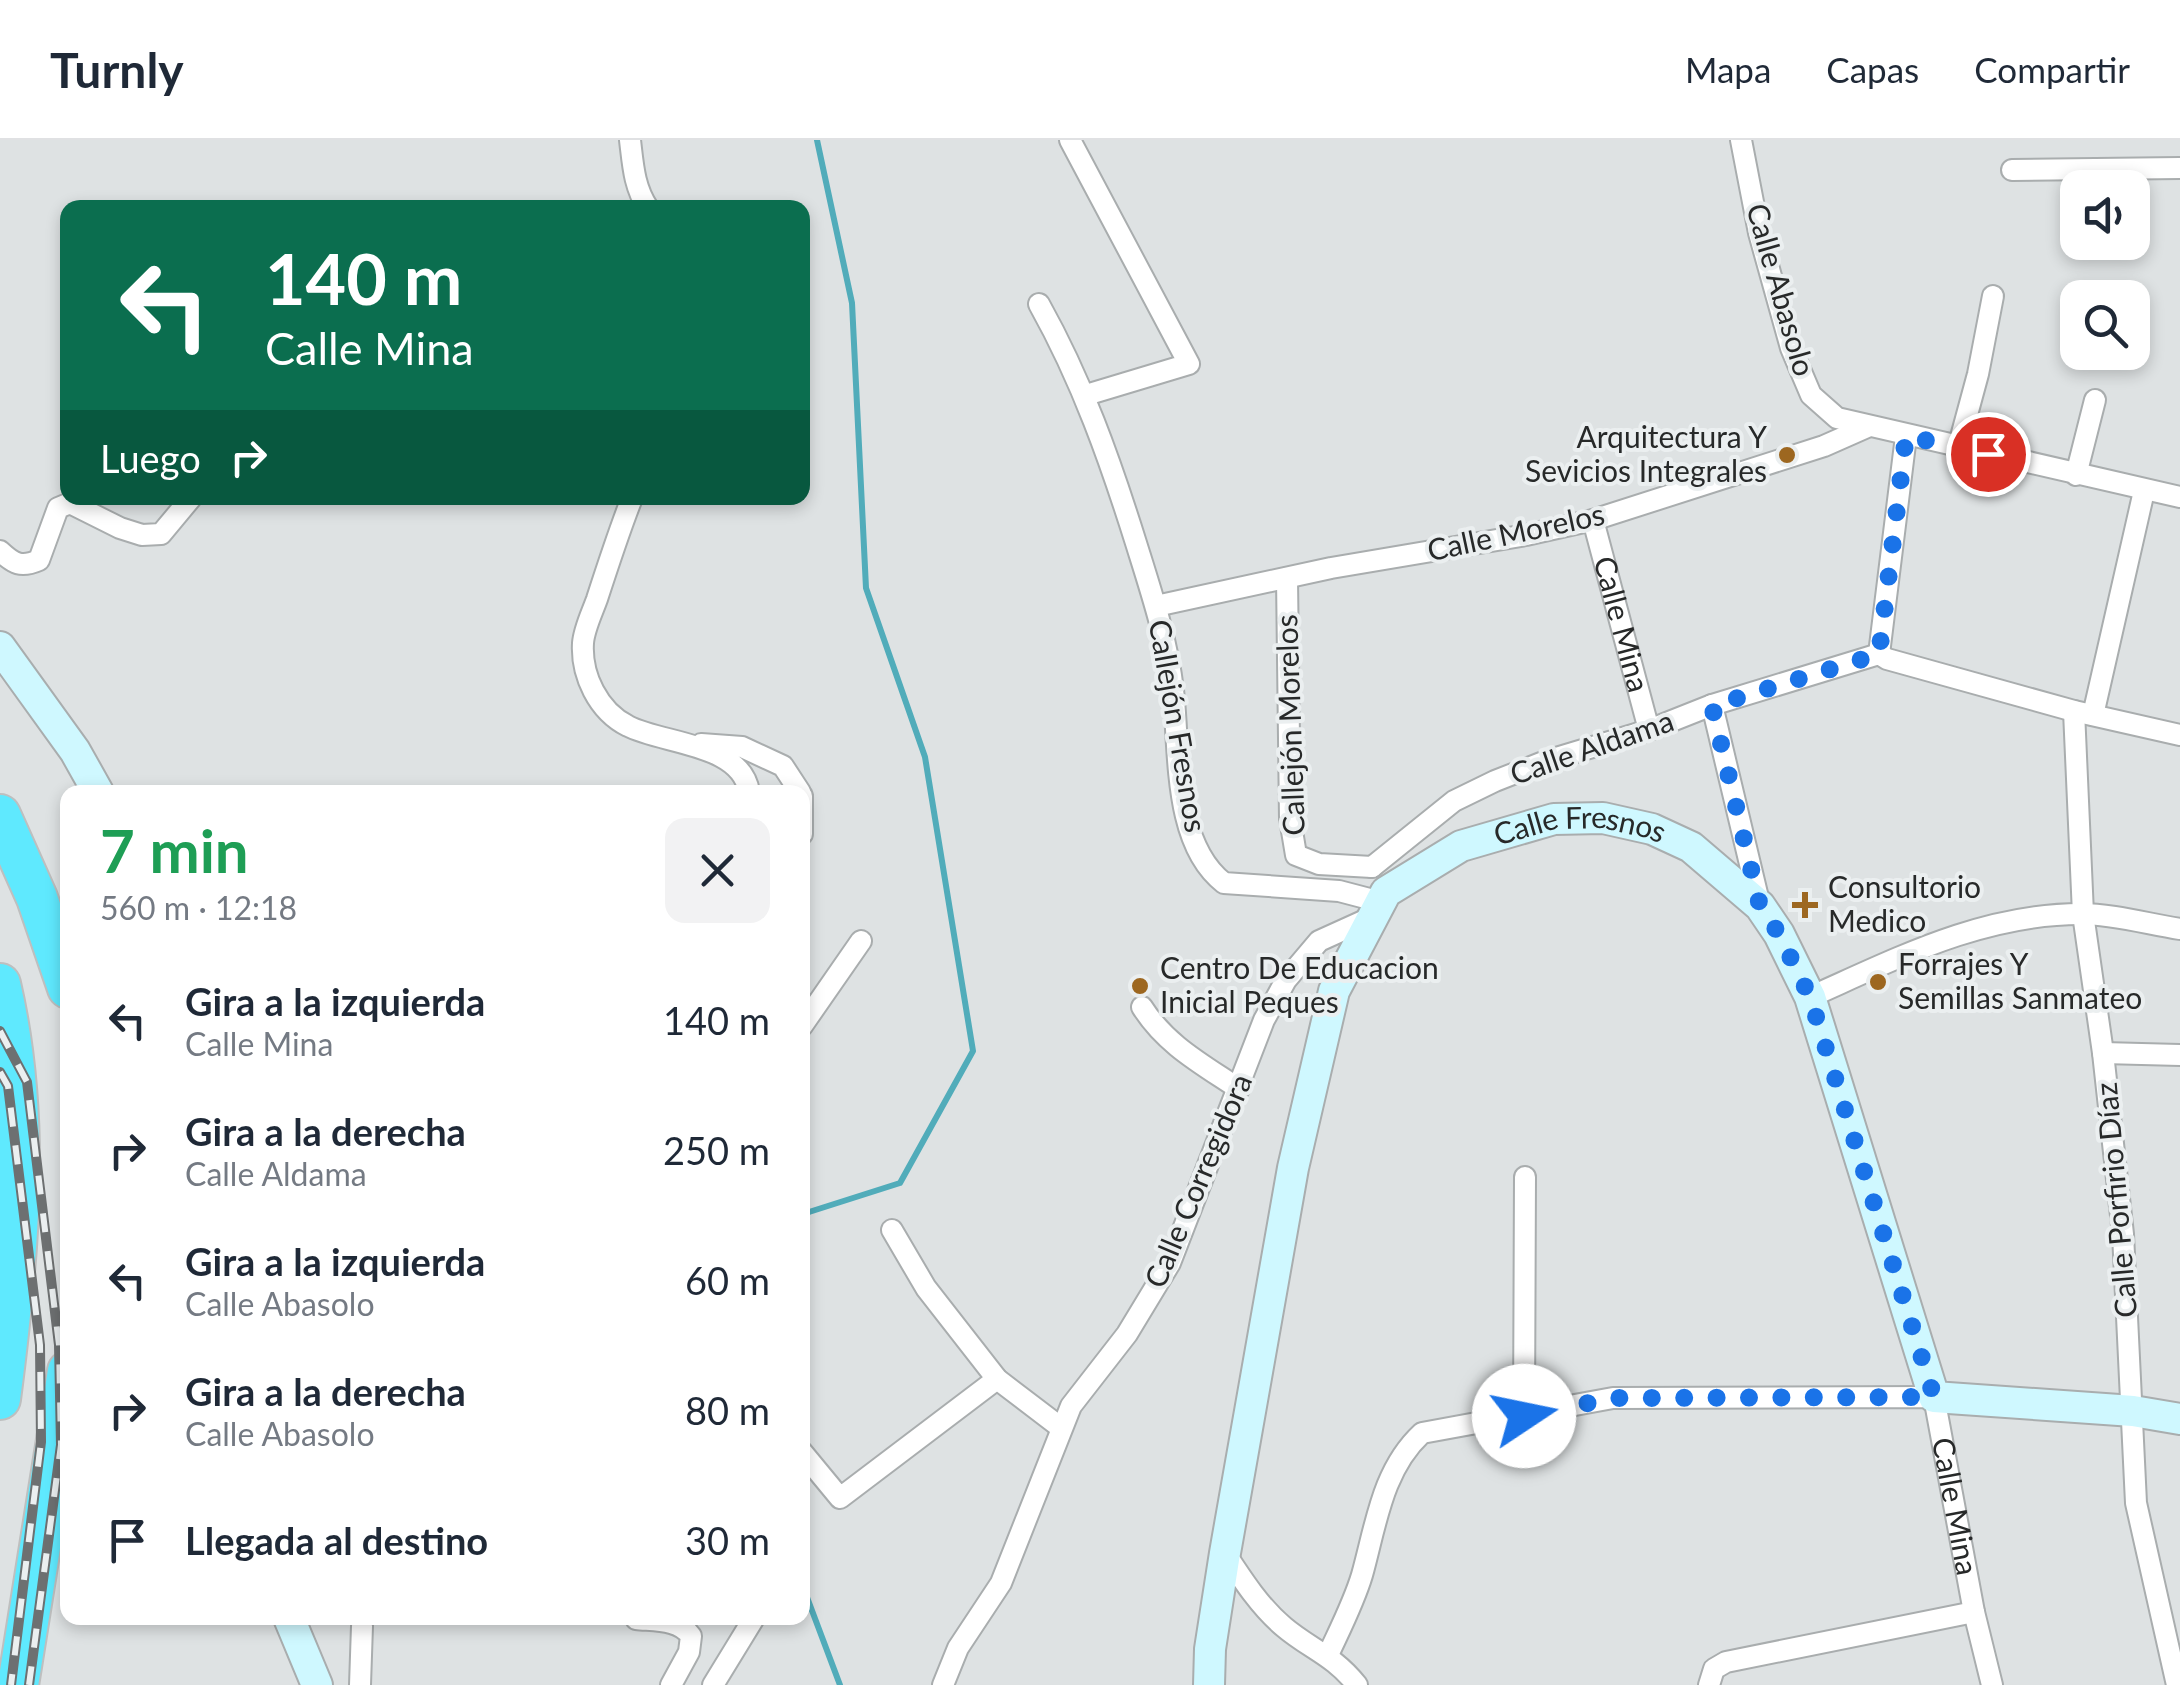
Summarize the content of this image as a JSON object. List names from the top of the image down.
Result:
{
  "streets": {
    "street": [
      "Calle Abasolo",
      "Calle Morelos",
      "Calle Mina",
      "Callejón Morelos",
      "Callejón Fresnos",
      "Calle Aldama",
      "Calle Fresnos",
      "Calle Corregidora",
      "Calle Porfirio Díaz"
    ]
  },
  "crossings": [
    ["Calle Abasolo", "Calle Morelos"],
    ["Calle Abasolo", "Calle Porfirio Díaz"],
    ["Calle Morelos", "Calle Mina"],
    ["Calle Morelos", "Callejón Morelos"],
    ["Calle Morelos", "Callejón Fresnos"],
    ["Calle Mina", "Calle Aldama"],
    ["Calle Mina", "Calle Fresnos"],
    ["Callejón Morelos", "Callejón Fresnos"],
    ["Callejón Morelos", "Calle Aldama"],
    ["Callejón Morelos", "Calle Fresnos"],
    ["Callejón Morelos", "Calle Corregidora"],
    ["Callejón Fresnos", "Calle Aldama"],
    ["Callejón Fresnos", "Calle Fresnos"],
    ["Callejón Fresnos", "Calle Corregidora"],
    ["Calle Aldama", "Calle Fresnos"],
    ["Calle Aldama", "Calle Corregidora"],
    ["Calle Fresnos", "Calle Corregidora"]
  ],
  "places": {
    "other": ["Arquitectura Y Sevicios Integrales", "Forrajes Y Semillas Sanmateo", "Centro De Educacion Inicial Peques"],
    "health": ["Consultorio Medico"]
  },
  "page": {
    "header": "Turnly",
    "nav": ["Mapa", "Capas", "Compartir"],
    "turn": ["140 m", "Calle Mina"],
    "then": "Luego",
    "heading": ["7 min", "560 m · 12:18"],
    "list": [
      {
        "name": "Gira a la izquierda",
        "note": "Calle Mina",
        "value": "140 m"
      },
      {
        "name": "Gira a la derecha",
        "note": "Calle Aldama",
        "value": "250 m"
      },
      {
        "name": "Gira a la izquierda",
        "note": "Calle Abasolo",
        "value": "60 m"
      },
      {
        "name": "Gira a la derecha",
        "note": "Calle Abasolo",
        "value": "80 m"
      },
      {
        "name": "Llegada al destino",
        "value": "30 m"
      }
    ]
  }
}
